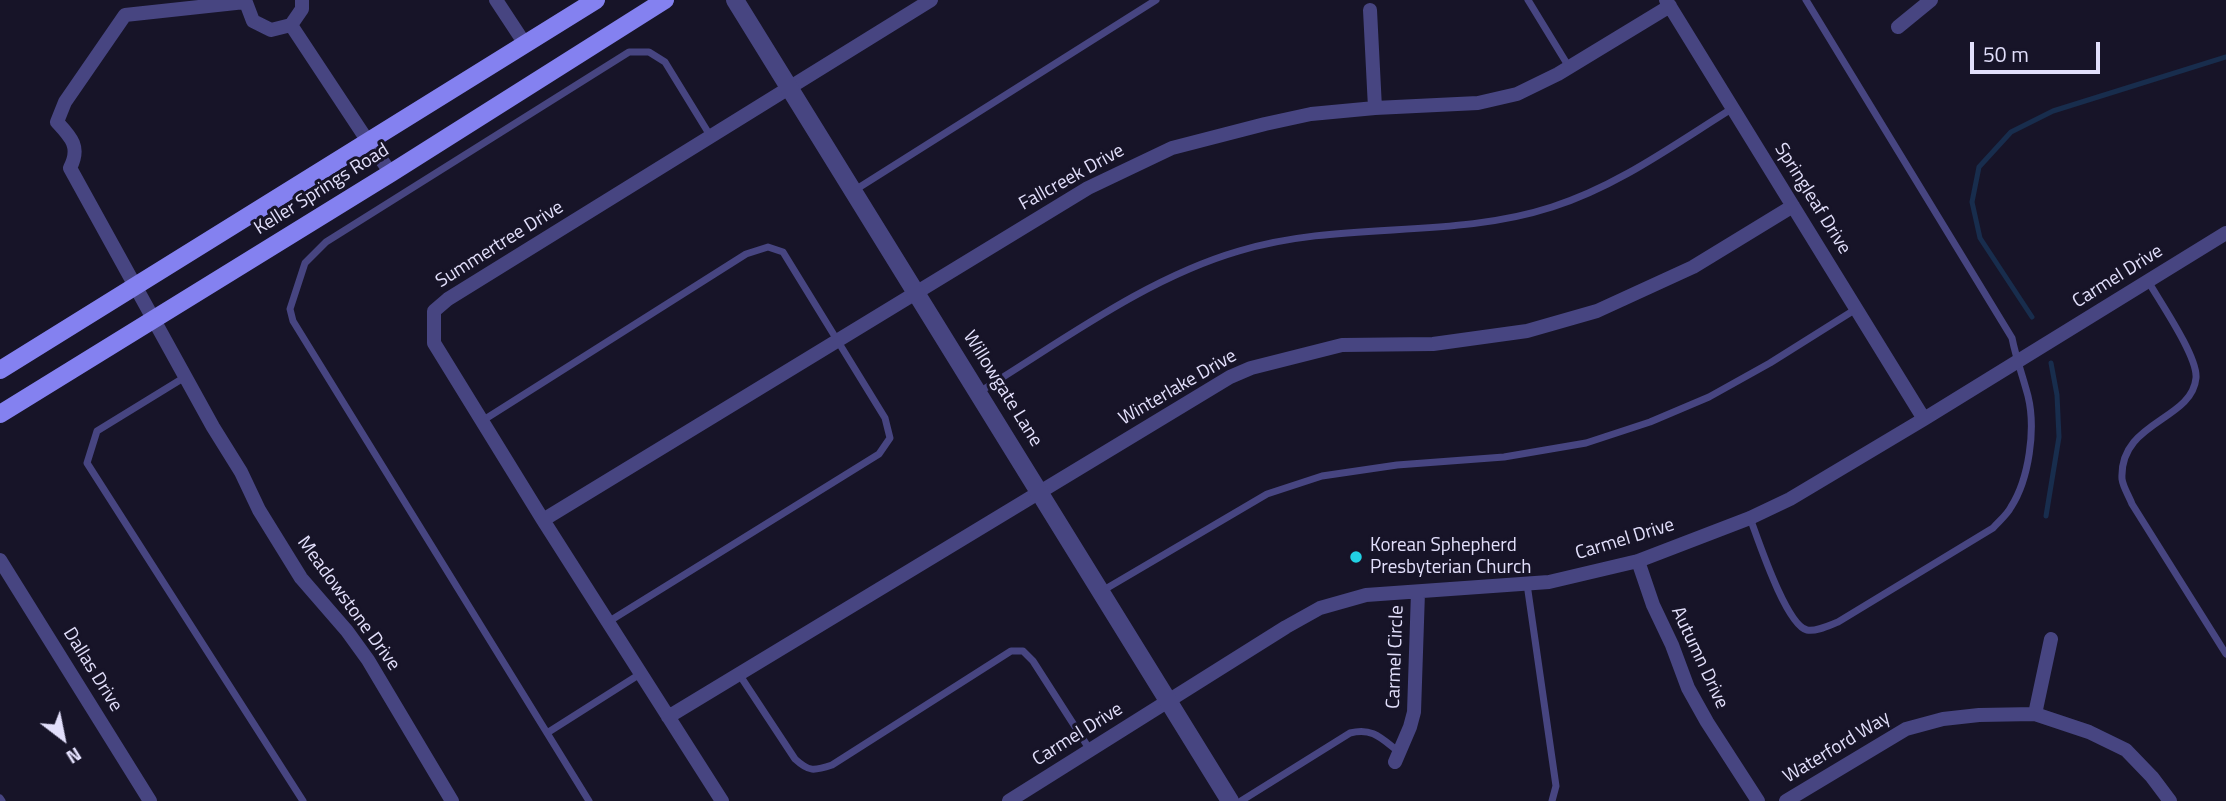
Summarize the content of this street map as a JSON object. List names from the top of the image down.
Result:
{
  "streets": {
    "main road": ["Keller Springs Road"],
    "street": [
      "Fallcreek Drive",
      "Springleaf Drive",
      "Summertree Drive",
      "Carmel Drive",
      "Winterlake Drive",
      "Willowgate Lane",
      "Meadowstone Drive",
      "Carmel Circle",
      "Autumn Drive",
      "Dallas Drive",
      "Waterford Way"
    ]
  },
  "crossings": [
    ["Fallcreek Drive", "Springleaf Drive"],
    ["Fallcreek Drive", "Summertree Drive"],
    ["Fallcreek Drive", "Willowgate Lane"],
    ["Keller Springs Road", "Meadowstone Drive"],
    ["Springleaf Drive", "Carmel Drive"],
    ["Springleaf Drive", "Winterlake Drive"],
    ["Summertree Drive", "Winterlake Drive"],
    ["Summertree Drive", "Willowgate Lane"],
    ["Carmel Drive", "Willowgate Lane"],
    ["Carmel Drive", "Carmel Circle"],
    ["Carmel Drive", "Autumn Drive"],
    ["Winterlake Drive", "Willowgate Lane"]
  ],
  "places": ["Korean Sphepherd Presbyterian Church"],
  "scale_bar": "50 m",
  "north": "bottom right"
}
